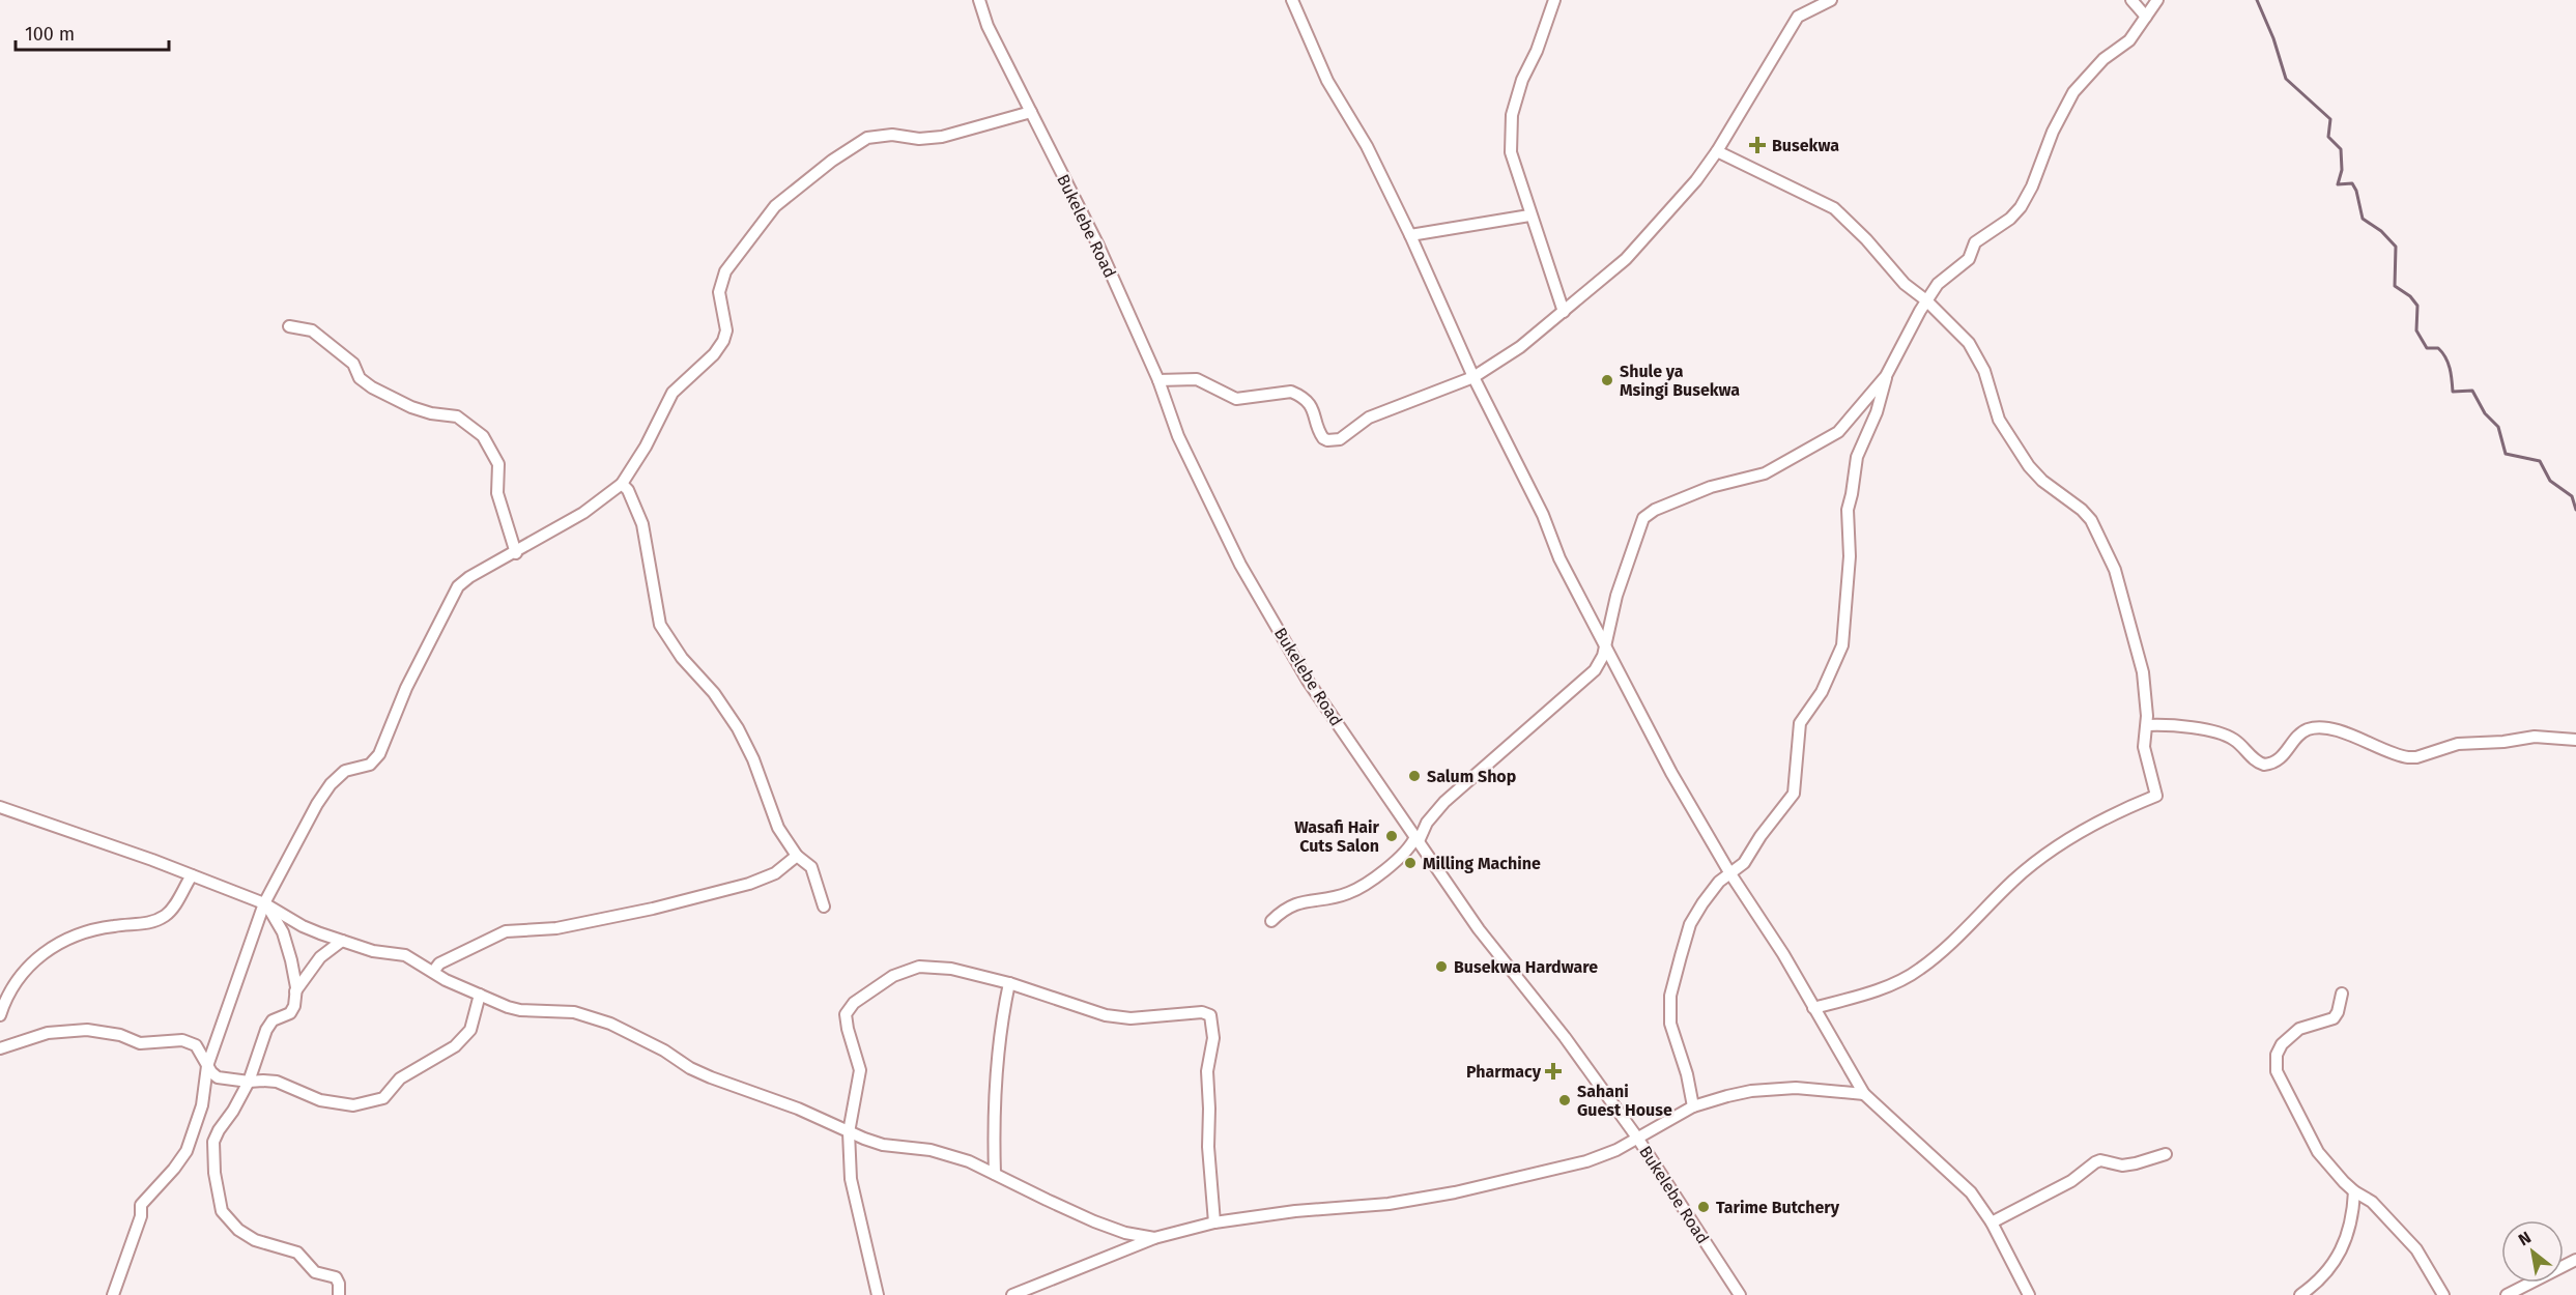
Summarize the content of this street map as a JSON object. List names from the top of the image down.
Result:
{
  "streets": {
    "street": ["Bukelebe Road"]
  },
  "places": {
    "health": ["Busekwa", "Pharmacy"],
    "other": [
      "Shule ya Msingi Busekwa",
      "Salum Shop",
      "Wasafi Hair Cuts Salon",
      "Milling Machine",
      "Busekwa Hardware",
      "Sahani Guest House",
      "Tarime Butchery"
    ]
  },
  "scale_bar": "100 m",
  "north": "top left"
}
